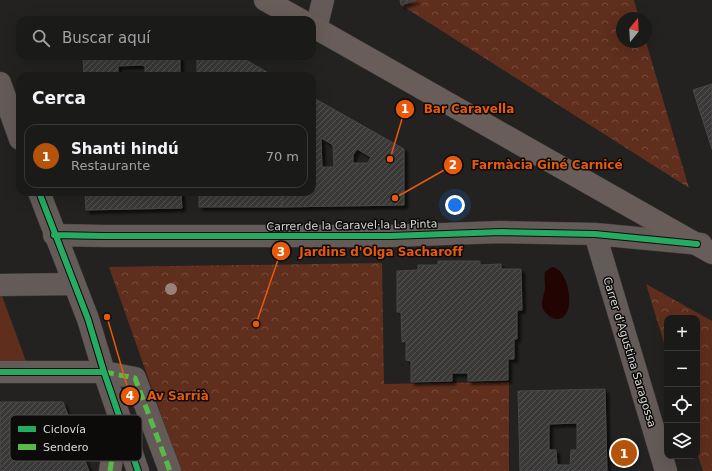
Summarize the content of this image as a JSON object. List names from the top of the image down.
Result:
{
  "streets": {
    "street": ["Carrer de la Caravel·la La Pinta", "Carrer d'Agustina Saragossa"]
  },
  "crossings": [
    ["Carrer de la Caravel·la La Pinta", "Carrer d'Agustina Saragossa"]
  ],
  "places": [
    "Bar Caravella",
    "Farmàcia Giné Carnicé",
    "Av Sarrià",
    "Jardins d'Olga Sacharoff"
  ],
  "legend": ["Ciclovía", "Sendero"],
  "north": "top",
  "page": {
    "search": "Buscar aquí",
    "heading": "Cerca",
    "list": [
      {
        "mark": "1",
        "name": "Shanti hindú",
        "note": "Restaurante",
        "value": "70 m"
      }
    ],
    "map_buttons": ["+", "−"],
    "pins": "1"
  }
}
